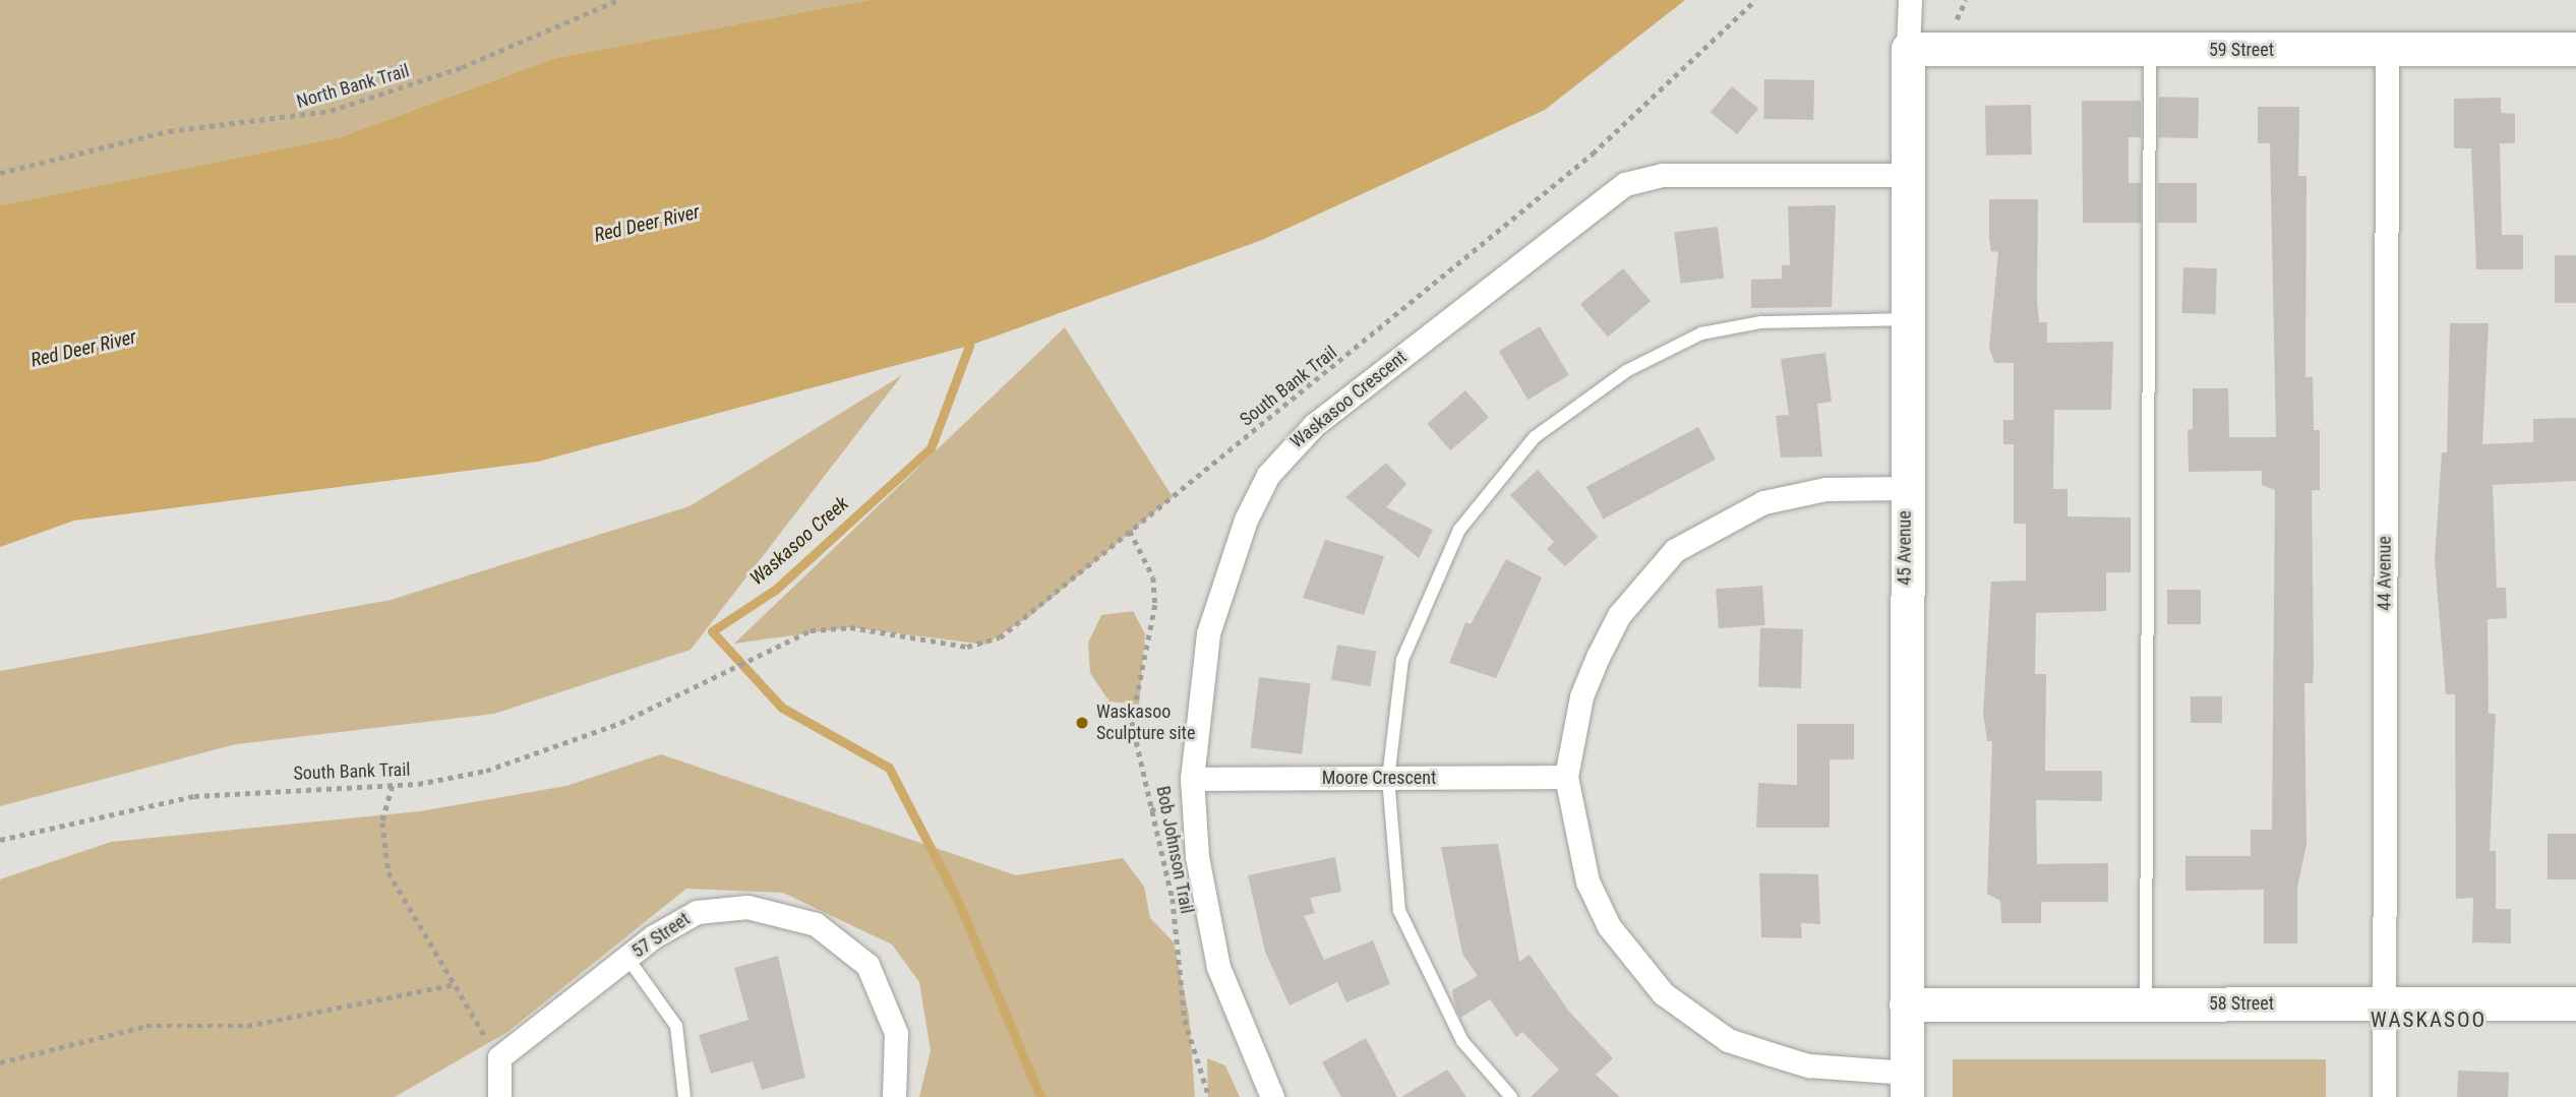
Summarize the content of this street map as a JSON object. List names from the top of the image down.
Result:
{
  "streets": {
    "street": [
      "59 Street",
      "Waskasoo Crescent",
      "45 Avenue",
      "44 Avenue",
      "Moore Crescent",
      "57 Street",
      "58 Street"
    ],
    "path": ["North Bank Trail", "South Bank Trail", "Bob Johnson Trail"]
  },
  "crossings": [
    ["59 Street", "45 Avenue"],
    ["59 Street", "44 Avenue"],
    ["South Bank Trail", "Bob Johnson Trail"],
    ["Waskasoo Crescent", "45 Avenue"],
    ["Waskasoo Crescent", "Moore Crescent"],
    ["45 Avenue", "58 Street"],
    ["44 Avenue", "58 Street"]
  ],
  "districts": ["WASKASOO"],
  "water": ["Red Deer River", "Waskasoo Creek"],
  "places": ["Waskasoo Sculpture site"]
}
